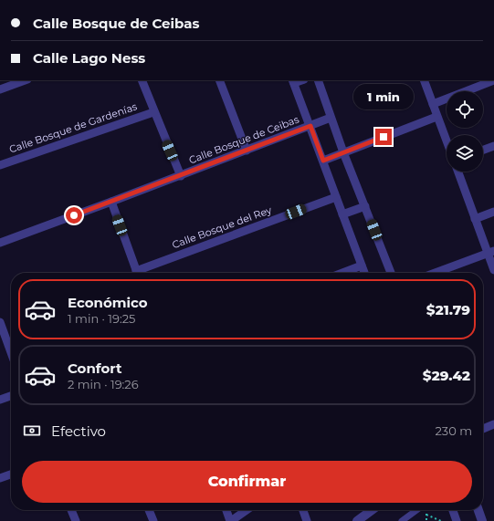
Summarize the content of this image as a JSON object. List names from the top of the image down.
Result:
{
  "streets": {
    "street": ["Calle Bosque de Gardenías", "Calle Bosque de Ceibas", "Calle Bosque del Rey"]
  },
  "page": {
    "banner": ["Calle Bosque de Ceibas", "Calle Lago Ness"],
    "bubble": "1 min",
    "list": [
      {
        "name": "Económico",
        "note": "1 min · 19:25",
        "value": "$21.79"
      },
      {
        "name": "Confort",
        "note": "2 min · 19:26",
        "value": "$29.42"
      }
    ],
    "pay": ["Efectivo", "230 m"],
    "buttons": "Confirmar"
  }
}
